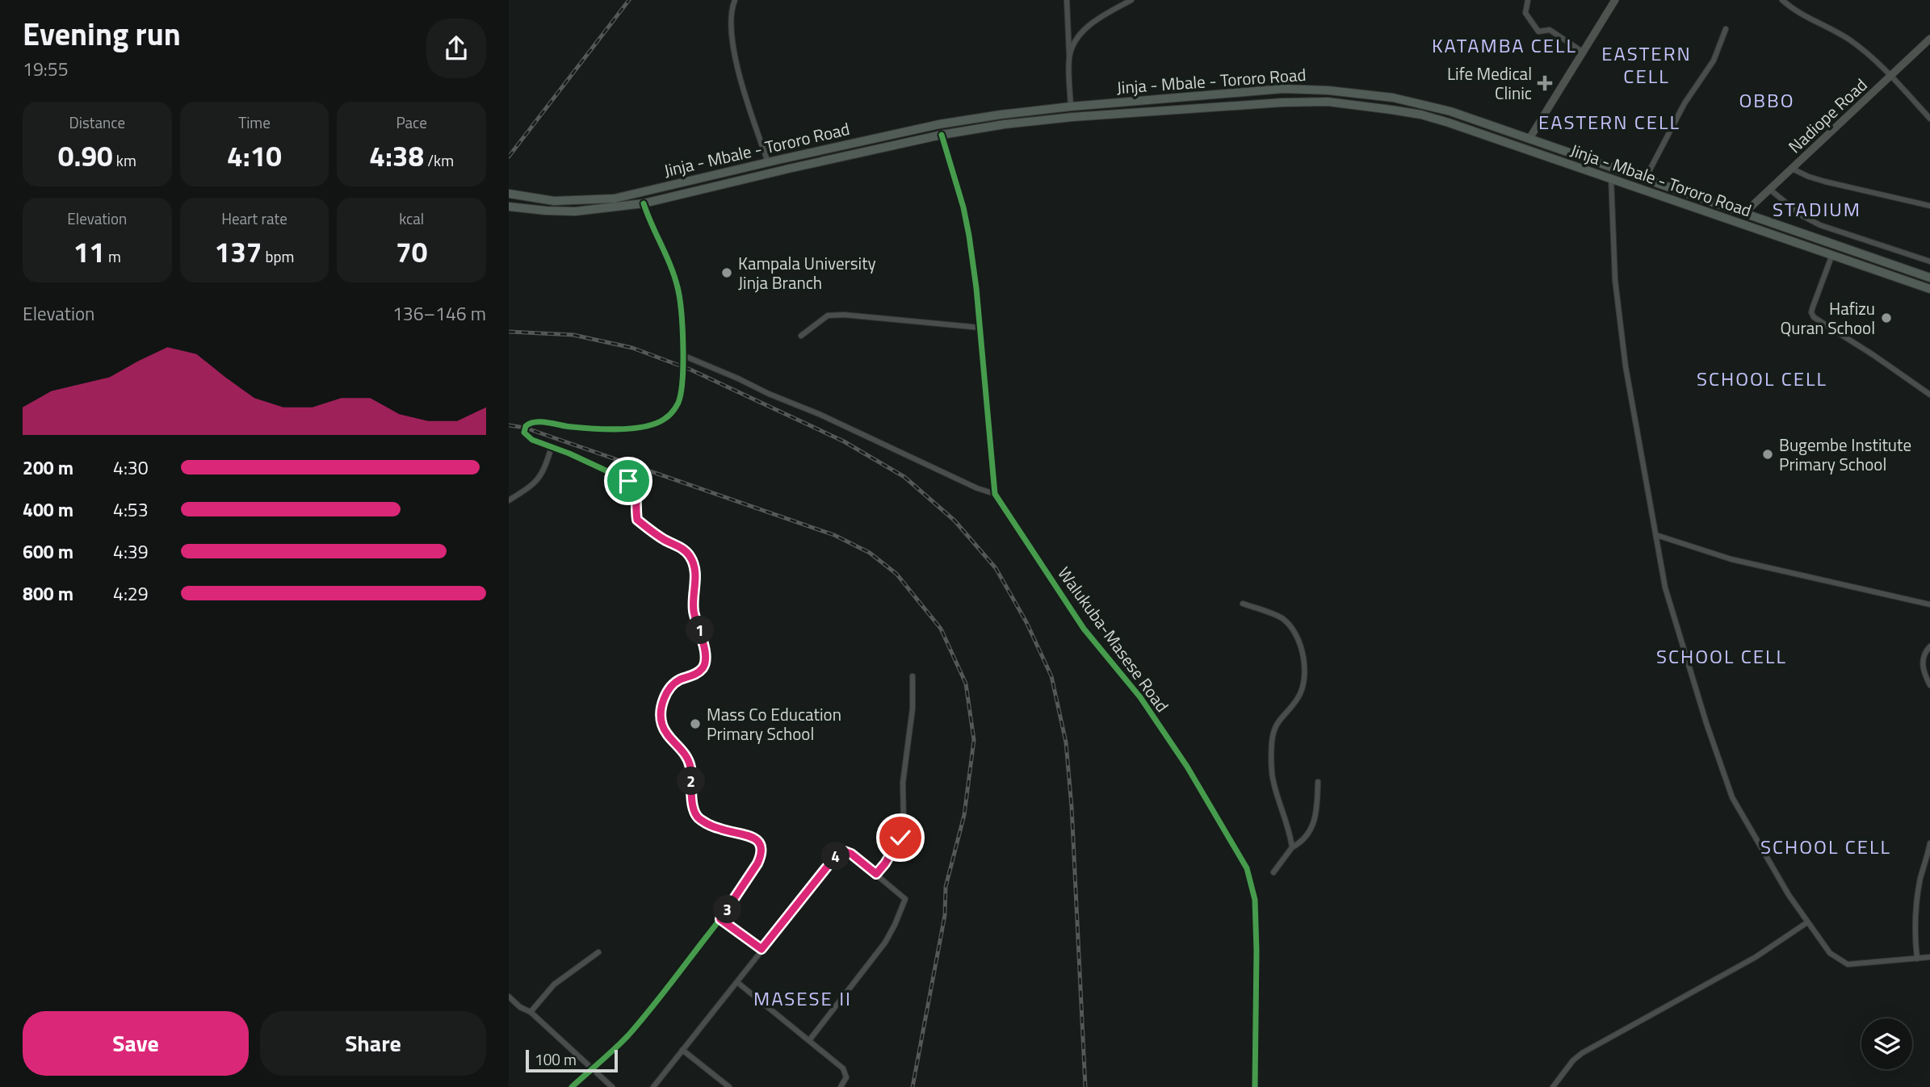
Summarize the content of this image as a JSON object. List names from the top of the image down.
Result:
{
  "streets": {
    "highway": ["Jinja - Mbale - Tororo Road"],
    "street": ["Nadiope Road", "Walukuba-Masese Road"]
  },
  "crossings": [
    ["Jinja - Mbale - Tororo Road", "Nadiope Road"],
    ["Jinja - Mbale - Tororo Road", "Walukuba-Masese Road"]
  ],
  "districts": [
    "KATAMBA CELL",
    "EASTERN CELL",
    "OBBO",
    "EASTERN CELL",
    "STADIUM",
    "SCHOOL CELL",
    "SCHOOL CELL",
    "SCHOOL CELL",
    "MASESE II"
  ],
  "places": {
    "health": ["Life Medical Clinic"],
    "other": [
      "Kampala University Jinja Branch",
      "Hafizu Quran School",
      "Bugembe Institute Primary School",
      "Mass Co Education Primary School"
    ]
  },
  "scale_bar": "100 m",
  "page": {
    "heading": ["Evening run", "19:55"],
    "stats": [
      ["Distance", "0.90 km"],
      ["Time", "4:10"],
      ["Pace", "4:38 /km"],
      ["Elevation", "11 m"],
      ["Heart rate", "137 bpm"],
      ["kcal", "70"]
    ],
    "chart": ["Elevation", "136–146 m"],
    "list": [
      {
        "name": "200 m",
        "note": "4:30"
      },
      {
        "name": "400 m",
        "note": "4:53"
      },
      {
        "name": "600 m",
        "note": "4:39"
      },
      {
        "name": "800 m",
        "note": "4:29"
      }
    ],
    "pins": [
      "1",
      "2",
      "4",
      "3"
    ],
    "buttons": ["Save", "Share"],
    "scale": "100 m"
  }
}
